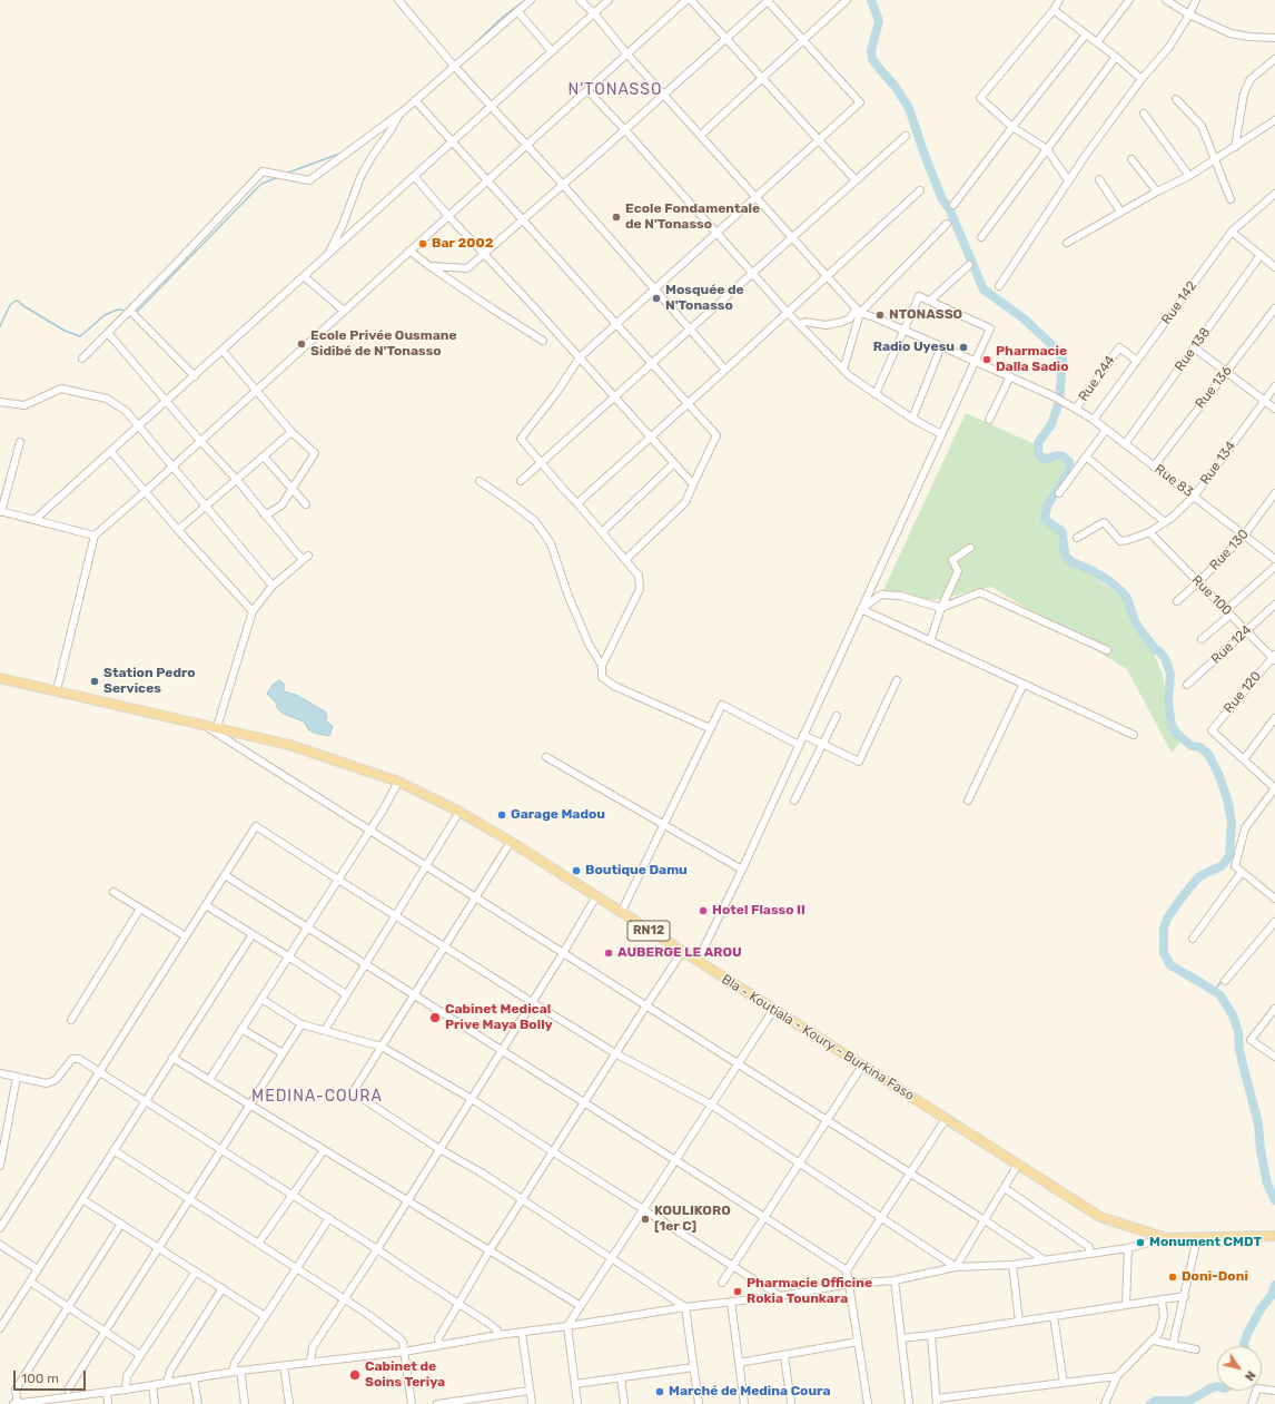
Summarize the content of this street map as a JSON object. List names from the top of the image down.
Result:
{
  "streets": {
    "main road": ["RN12", "Bla - Koutiala - Koury - Burkina Faso"],
    "street": [
      "Rue 142",
      "Rue 138",
      "Rue 244",
      "Rue 136",
      "Rue 134",
      "Rue 83",
      "Rue 130",
      "Rue 100",
      "Rue 124",
      "Rue 120"
    ]
  },
  "crossings": [
    ["Rue 142", "Rue 244"],
    ["Rue 142", "Rue 83"],
    ["Rue 138", "Rue 83"],
    ["Rue 244", "Rue 83"],
    ["Rue 136", "Rue 83"],
    ["Rue 134", "Rue 83"],
    ["Rue 134", "Rue 100"],
    ["Rue 83", "Rue 130"],
    ["Rue 130", "Rue 100"],
    ["Rue 100", "Rue 124"],
    ["Rue 100", "Rue 120"]
  ],
  "districts": ["N'TONASSO", "MEDINA-COURA"],
  "places": [
    "Ecole Fondamentale de N'Tonasso",
    "Bar 2002",
    "Mosquée de N'Tonasso",
    "NTONASSO",
    "Ecole Privée Ousmane Sidibé de N'Tonasso",
    "Radio Uyesu",
    "Pharmacie Dalla Sadio",
    "Station Pedro Services",
    "Garage Madou",
    "Boutique Damu",
    "Hotel Flasso II",
    "AUBERGE LE AROU",
    "Cabinet Medical Prive Maya Bolly",
    "KOULIKORO [1er C]",
    "Monument CMDT",
    "Doni-Doni",
    "Pharmacie Officine Rokia Tounkara",
    "Cabinet de Soins Teriya",
    "Marché de Medina Coura"
  ],
  "scale_bar": "100 m",
  "north": "bottom right"
}
